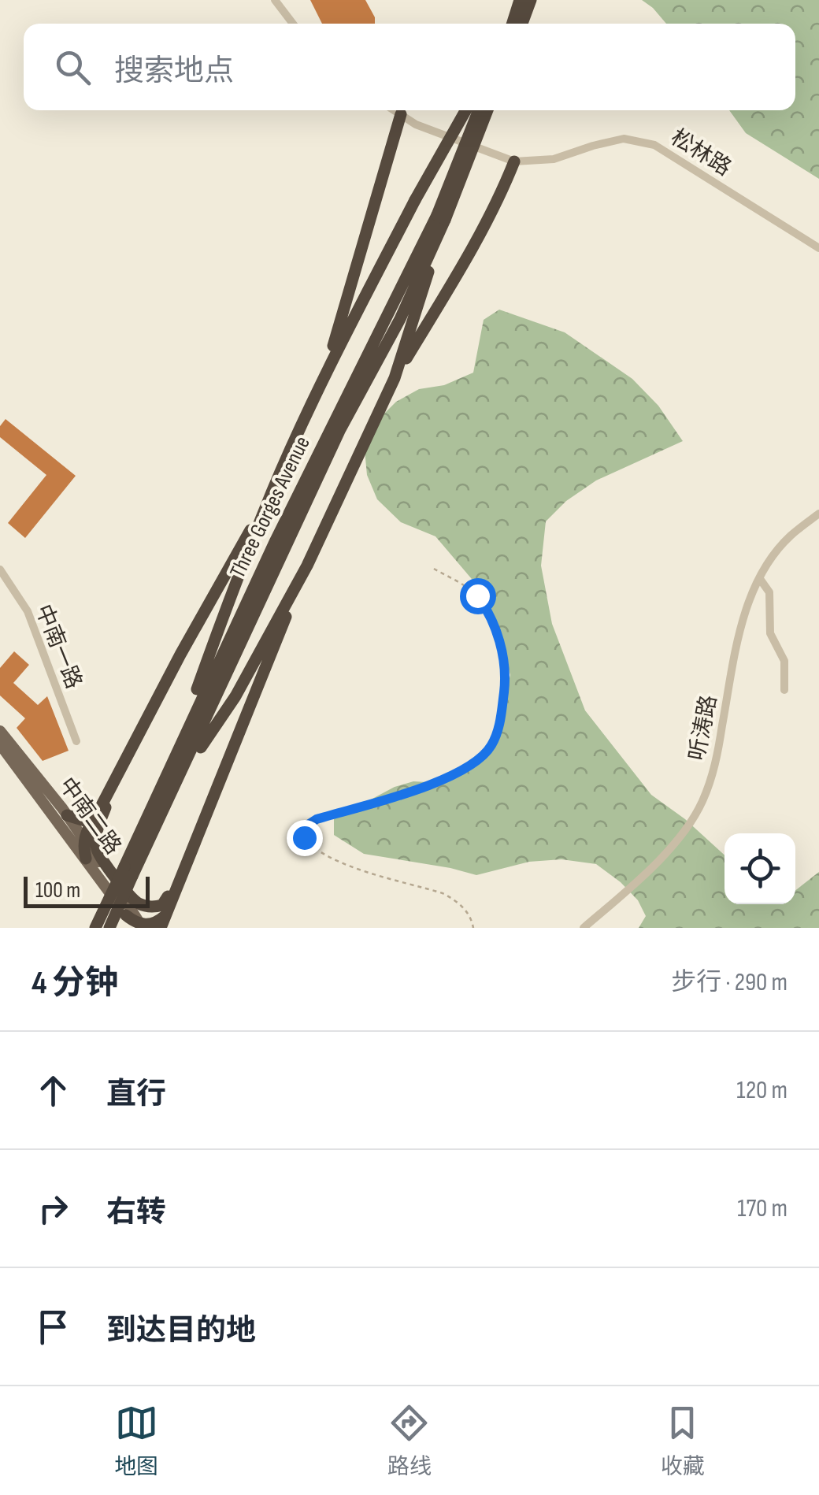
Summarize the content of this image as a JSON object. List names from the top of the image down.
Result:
{
  "streets": {
    "highway": ["Three Gorges Avenue"],
    "main road": ["中南二路"],
    "street": ["松林路", "中南一路", "听涛路"]
  },
  "scale_bar": "100 m",
  "page": {
    "search": "搜索地点",
    "scale": "100 m",
    "heading": ["4 分钟", "步行 · 290 m"],
    "list": [
      ["直行", "120 m"],
      ["右转", "170 m"],
      "到达目的地"
    ],
    "nav": ["地图", "路线", "收藏"]
  }
}
